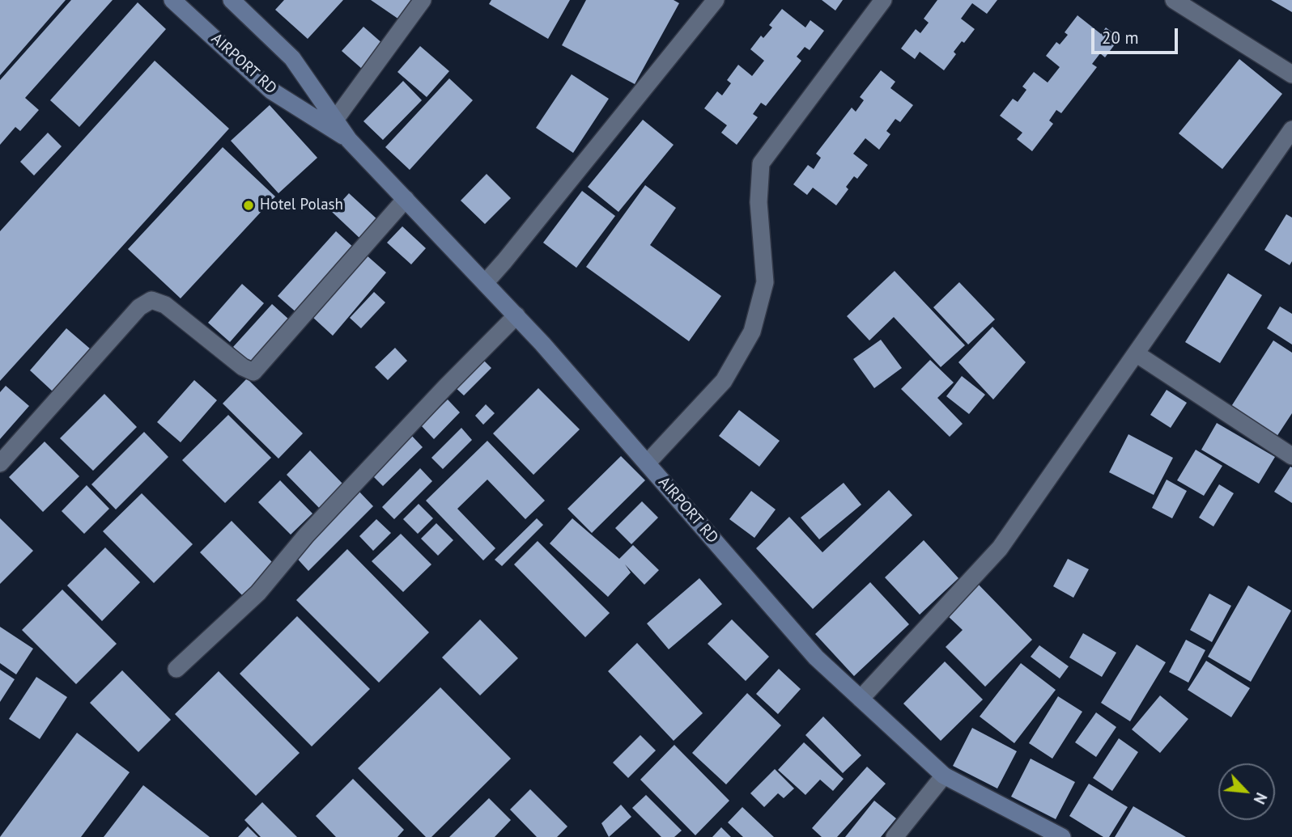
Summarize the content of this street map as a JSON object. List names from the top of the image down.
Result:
{
  "streets": {
    "main road": ["AIRPORT RD"]
  },
  "places": ["Hotel Polash"],
  "scale_bar": "20 m",
  "north": "bottom right"
}
